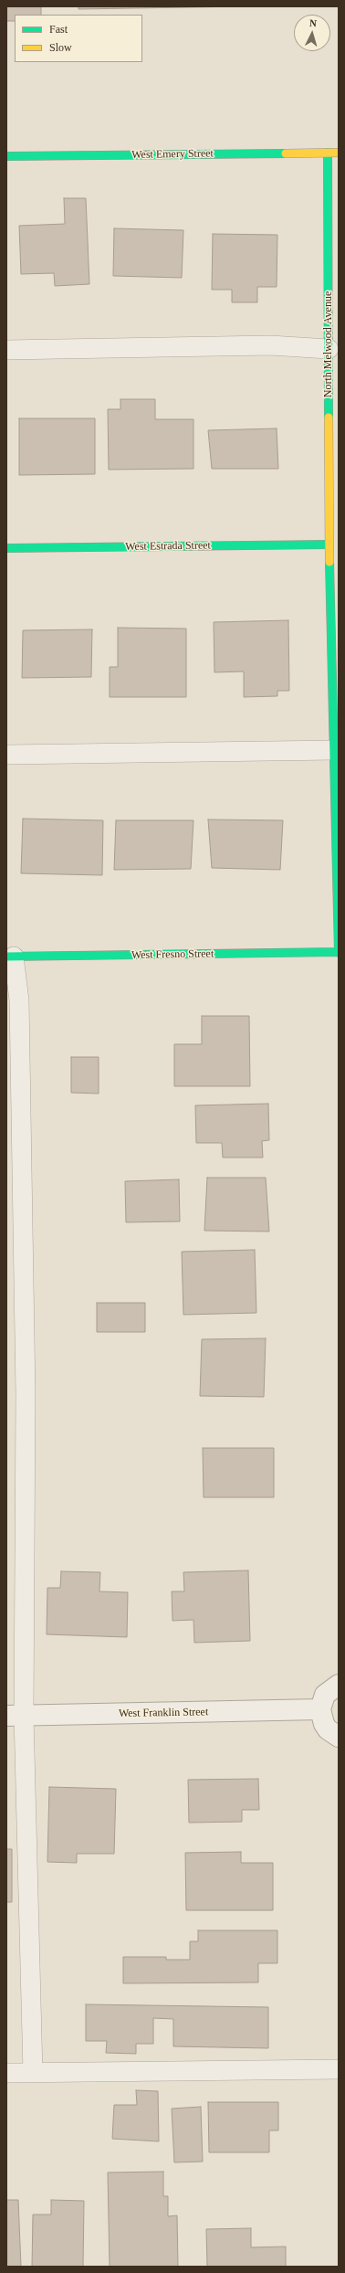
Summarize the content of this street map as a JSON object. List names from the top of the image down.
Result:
{
  "streets": {
    "street": [
      "West Emery Street",
      "North Melwood Avenue",
      "West Estrada Street",
      "West Fresno Street",
      "West Franklin Street"
    ]
  },
  "crossings": [
    ["West Emery Street", "North Melwood Avenue"],
    ["North Melwood Avenue", "West Estrada Street"],
    ["North Melwood Avenue", "West Fresno Street"]
  ],
  "legend": ["Fast", "Slow"],
  "north": "top"
}
